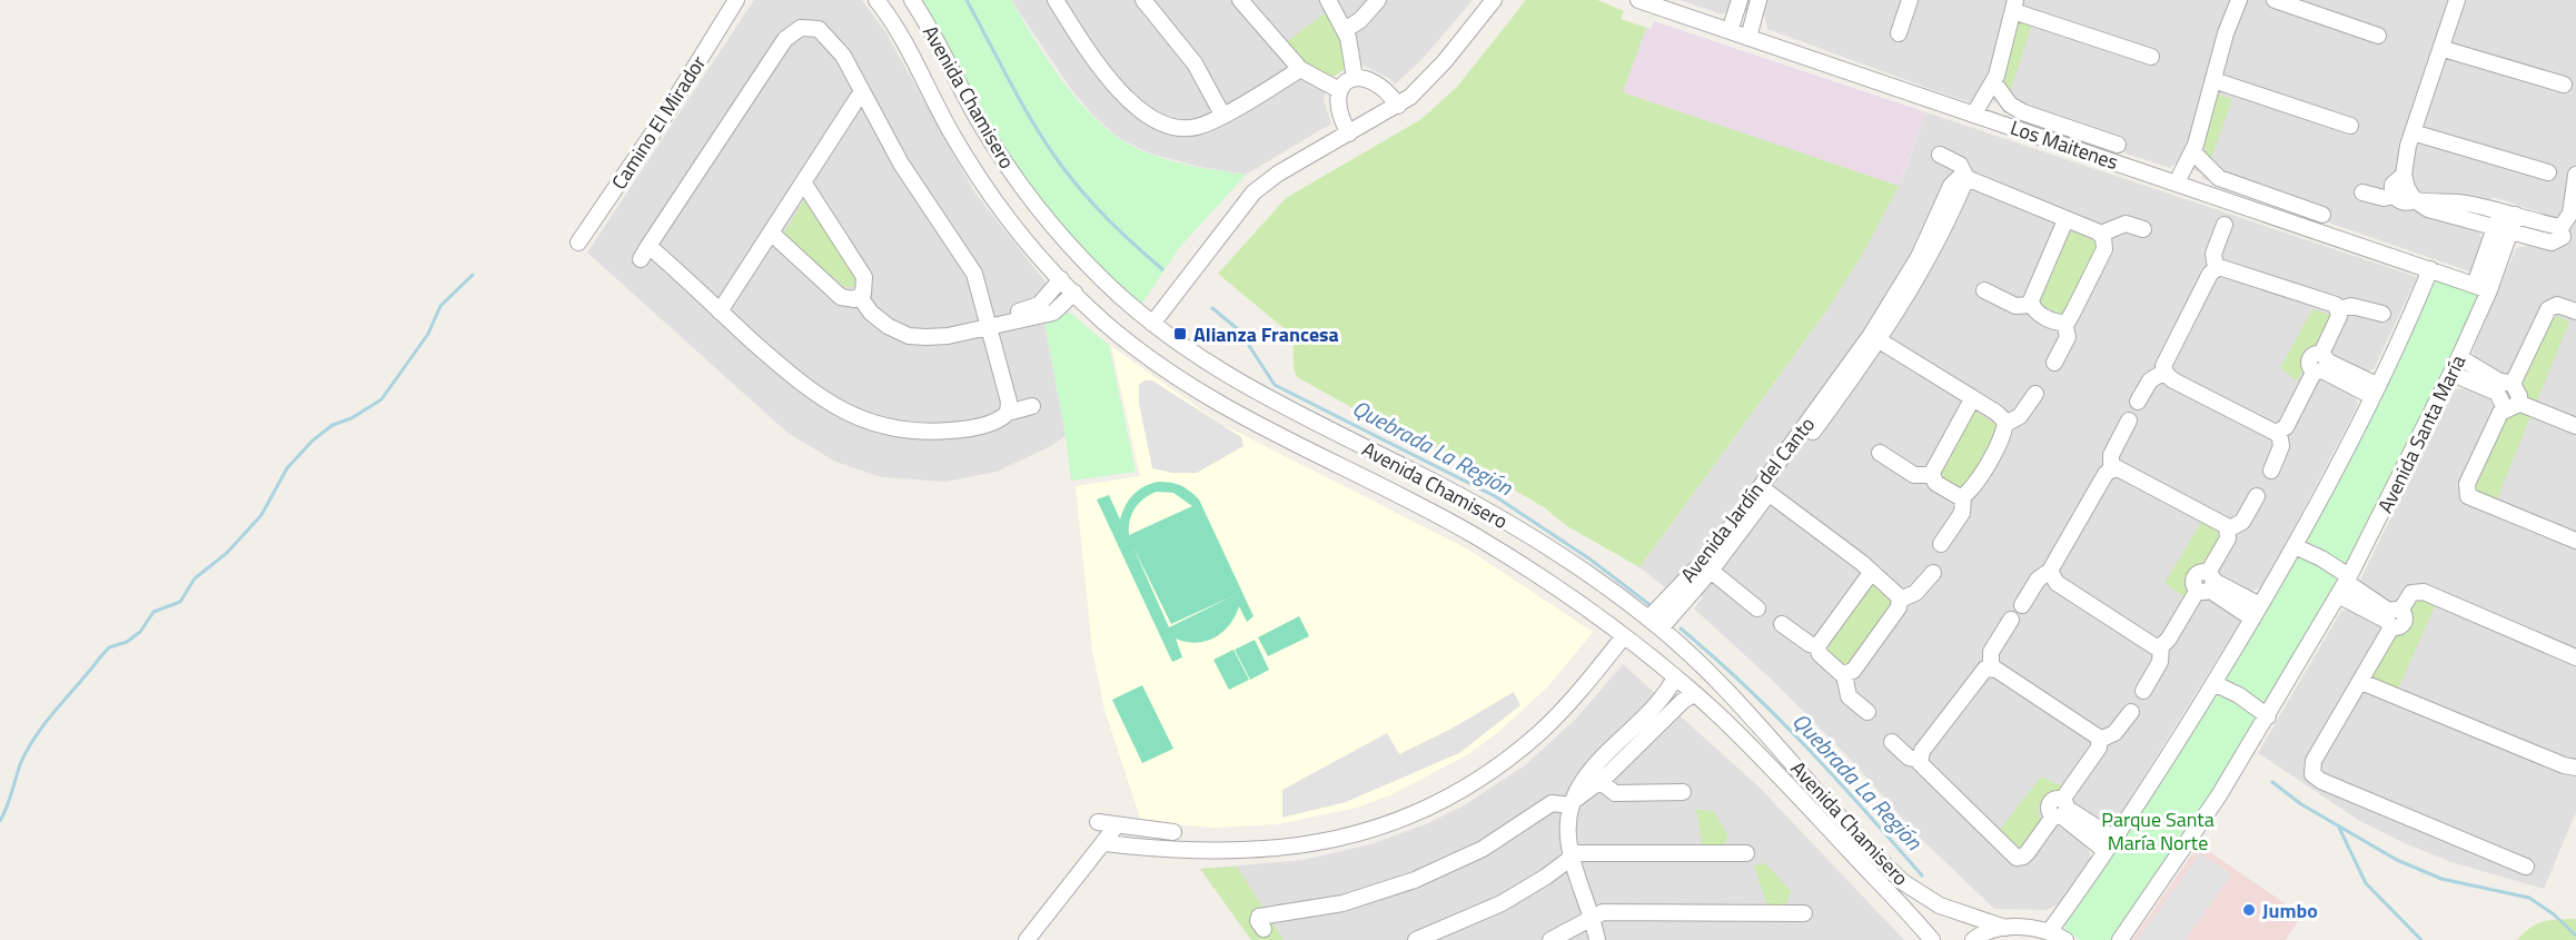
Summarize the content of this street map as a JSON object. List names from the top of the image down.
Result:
{
  "streets": {
    "street": [
      "Avenida Chamisero",
      "Camino El Mirador",
      "Los Maitenes",
      "Avenida Santa María",
      "Avenida Jardín del Canto"
    ]
  },
  "crossings": [
    ["Avenida Chamisero", "Avenida Jardín del Canto"],
    ["Los Maitenes", "Avenida Santa María"]
  ],
  "water": ["Quebrada La Región"],
  "parks": ["Parque Santa María Norte"],
  "places": {
    "transit": ["Alianza Francesa"],
    "other": ["Jumbo"]
  }
}
